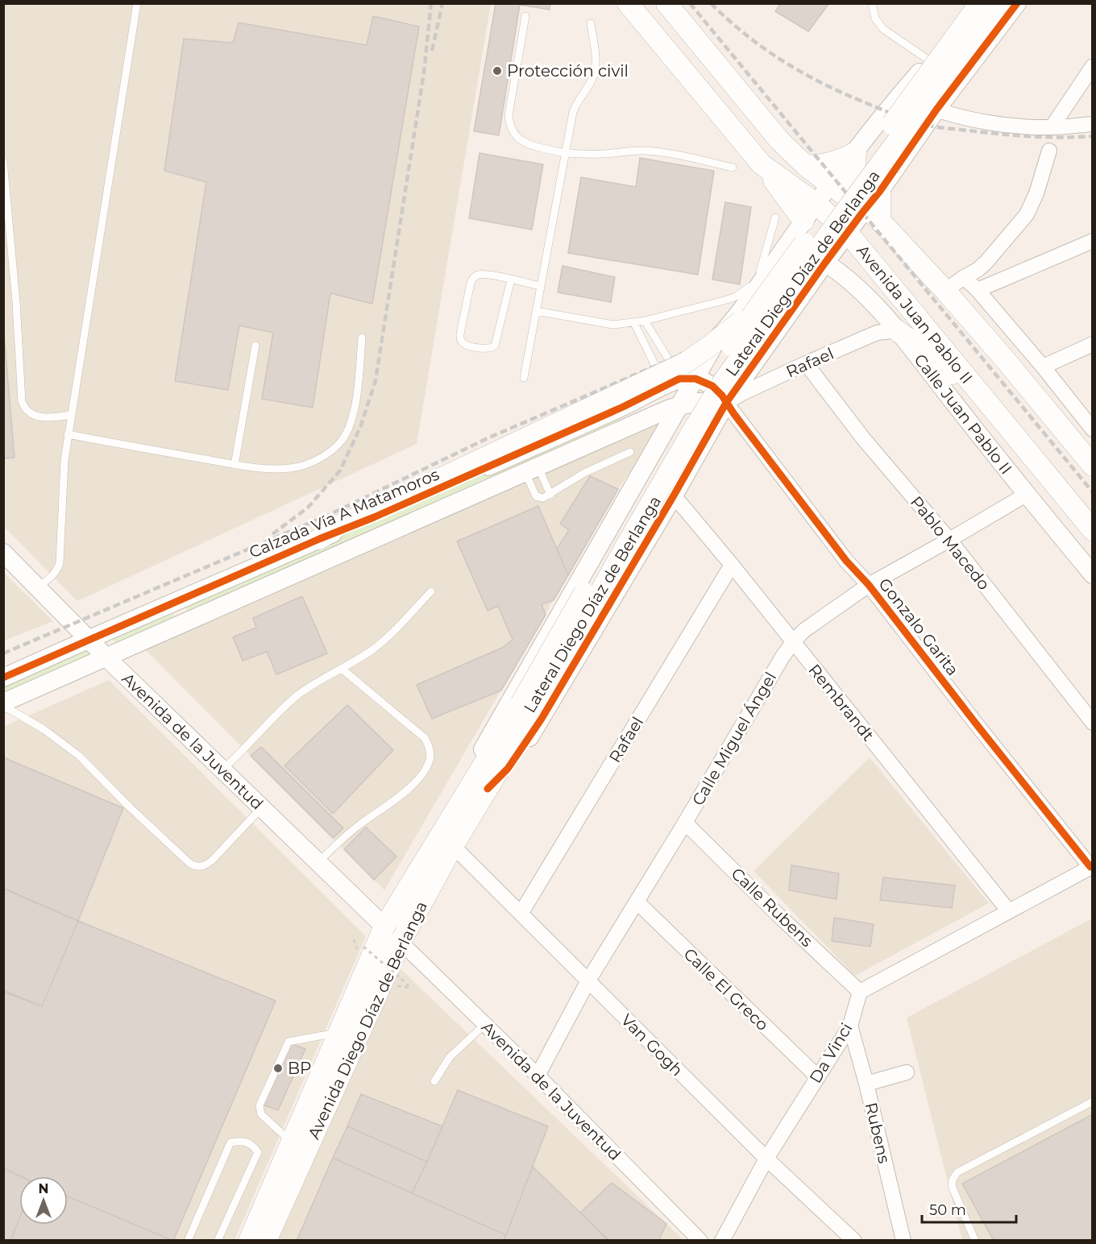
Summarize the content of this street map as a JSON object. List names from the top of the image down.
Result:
{
  "streets": {
    "main road": ["Avenida Juan Pablo II", "Avenida Diego Díaz de Berlanga"],
    "street": [
      "Lateral Diego Díaz de Berlanga",
      "Rafael",
      "Calle Juan Pablo II",
      "Calzada Vía A Matamoros",
      "Pablo Macedo",
      "Gonzalo Garita",
      "Rembrandt",
      "Calle Miguel Ángel",
      "Avenida de la Juventud",
      "Calle Rubens",
      "Calle El Greco",
      "Van Gogh",
      "Da Vinci",
      "Rubens"
    ]
  },
  "crossings": [
    ["Lateral Diego Díaz de Berlanga", "Avenida Juan Pablo II"],
    ["Lateral Diego Díaz de Berlanga", "Rafael"],
    ["Lateral Diego Díaz de Berlanga", "Calle Juan Pablo II"],
    ["Lateral Diego Díaz de Berlanga", "Calzada Vía A Matamoros"],
    ["Lateral Diego Díaz de Berlanga", "Gonzalo Garita"],
    ["Lateral Diego Díaz de Berlanga", "Rembrandt"],
    ["Lateral Diego Díaz de Berlanga", "Avenida Diego Díaz de Berlanga"],
    ["Rafael", "Calle Juan Pablo II"],
    ["Rafael", "Pablo Macedo"],
    ["Rafael", "Gonzalo Garita"],
    ["Rafael", "Rembrandt"],
    ["Rafael", "Van Gogh"],
    ["Calle Juan Pablo II", "Calle Miguel Ángel"],
    ["Calzada Vía A Matamoros", "Avenida de la Juventud"],
    ["Pablo Macedo", "Calle Miguel Ángel"],
    ["Gonzalo Garita", "Calle Miguel Ángel"],
    ["Rembrandt", "Calle Miguel Ángel"],
    ["Calle Miguel Ángel", "Avenida de la Juventud"],
    ["Calle Miguel Ángel", "Calle Rubens"],
    ["Calle Miguel Ángel", "Calle El Greco"],
    ["Calle Miguel Ángel", "Van Gogh"],
    ["Avenida de la Juventud", "Avenida Diego Díaz de Berlanga"],
    ["Calle Rubens", "Da Vinci"],
    ["Calle El Greco", "Da Vinci"],
    ["Avenida Diego Díaz de Berlanga", "Van Gogh"],
    ["Van Gogh", "Da Vinci"],
    ["Da Vinci", "Rubens"]
  ],
  "places": ["Protección civil", "BP"],
  "scale_bar": "50 m",
  "north": "top"
}
